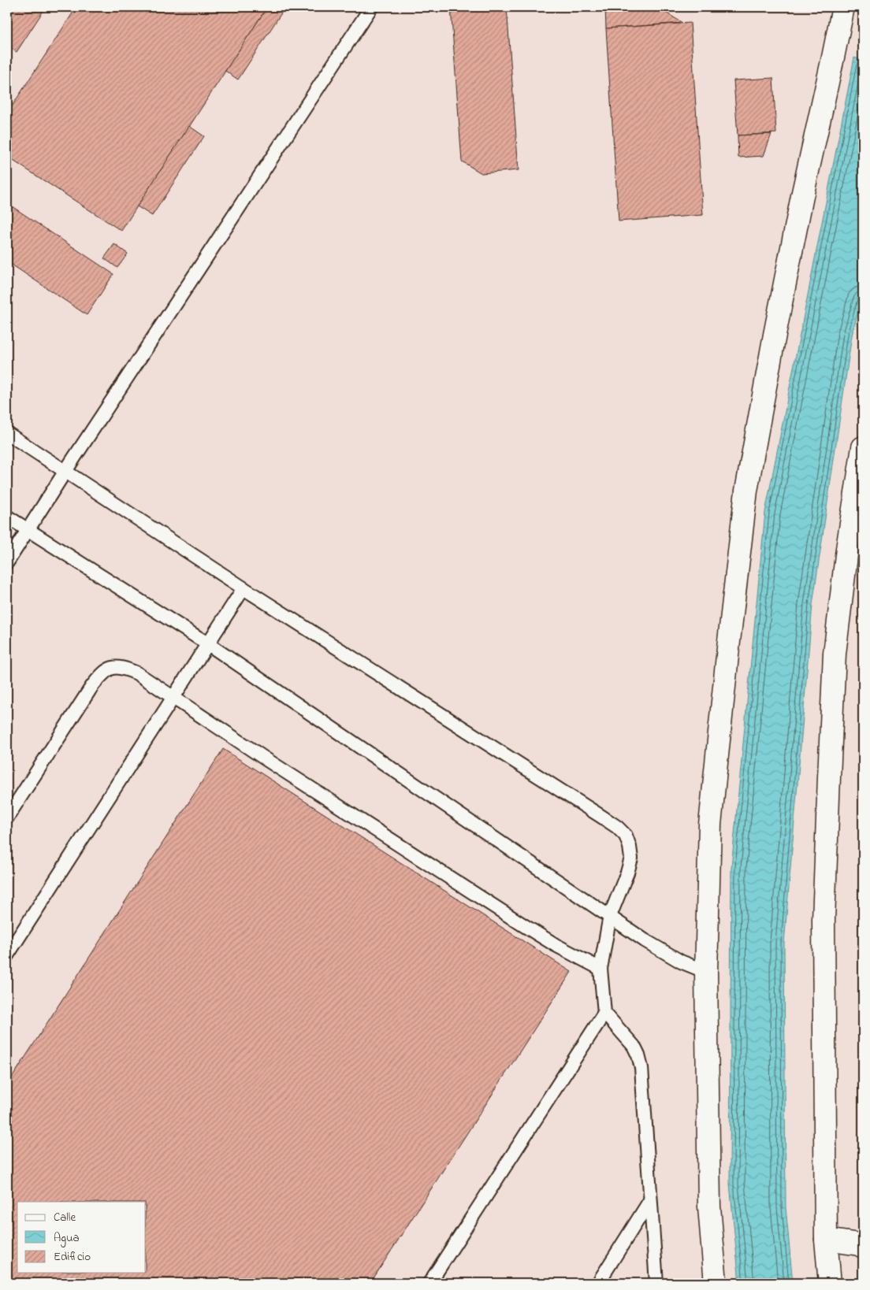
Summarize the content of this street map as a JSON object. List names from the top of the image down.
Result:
{
  "legend": ["Calle", "Agua", "Edificio"]
}
